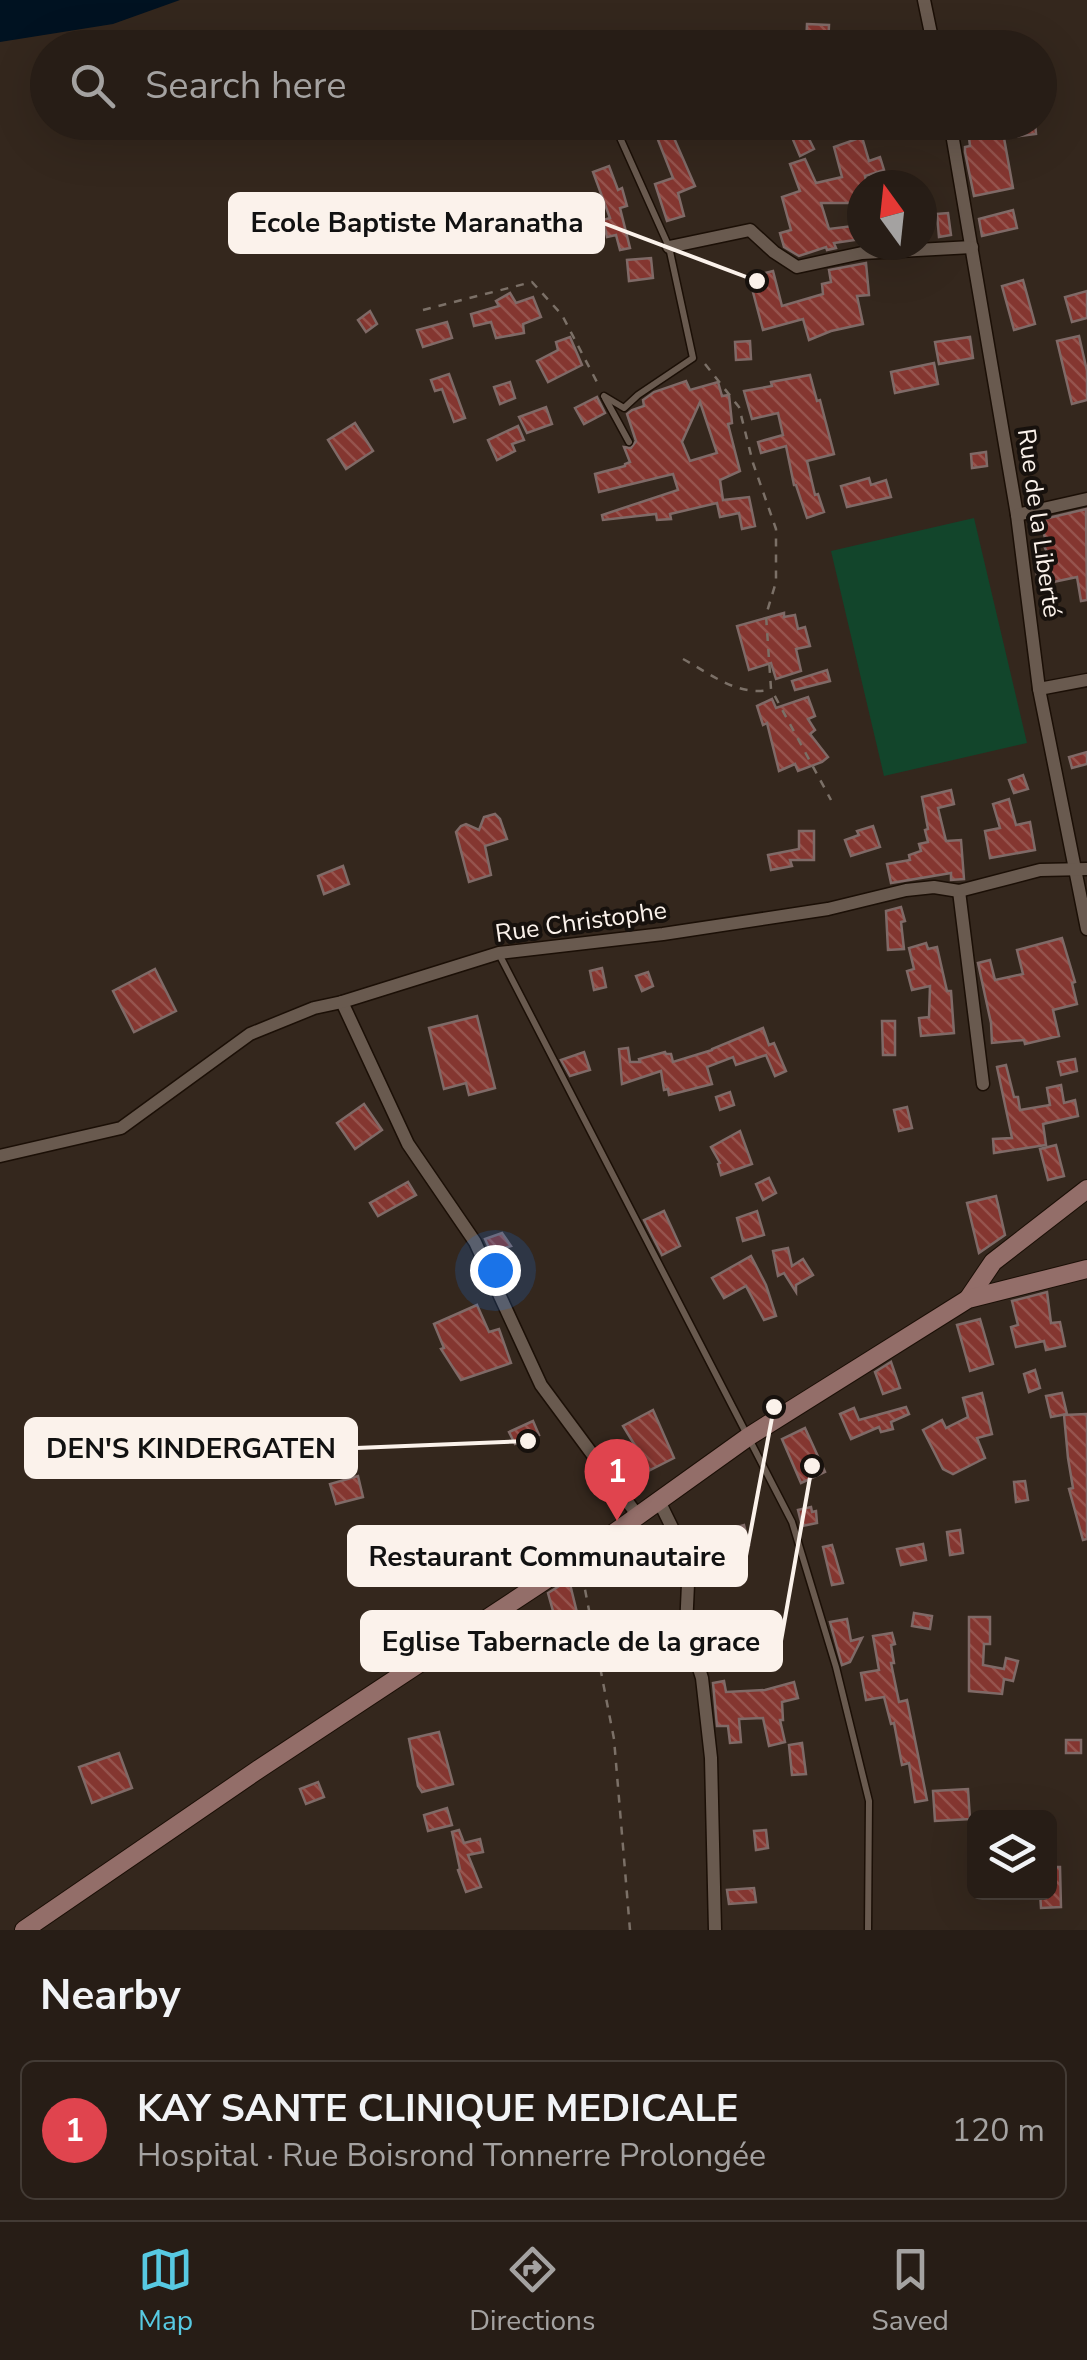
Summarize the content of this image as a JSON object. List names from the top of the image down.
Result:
{
  "streets": {
    "street": ["Rue de la Liberté", "Rue Christophe"]
  },
  "crossings": [
    ["Rue de la Liberté", "Rue Christophe"]
  ],
  "places": [
    "Ecole Baptiste Maranatha",
    "Restaurant Communautaire",
    "DEN'S KINDERGATEN",
    "Eglise Tabernacle de la grace"
  ],
  "north": "top",
  "page": {
    "search": "Search here",
    "pins": "1",
    "heading": "Nearby",
    "list": [
      {
        "mark": "1",
        "name": "KAY SANTE CLINIQUE MEDICALE",
        "note": "Hospital · Rue Boisrond Tonnerre Prolongée",
        "value": "120 m"
      }
    ],
    "nav": ["Map", "Directions", "Saved"]
  }
}
